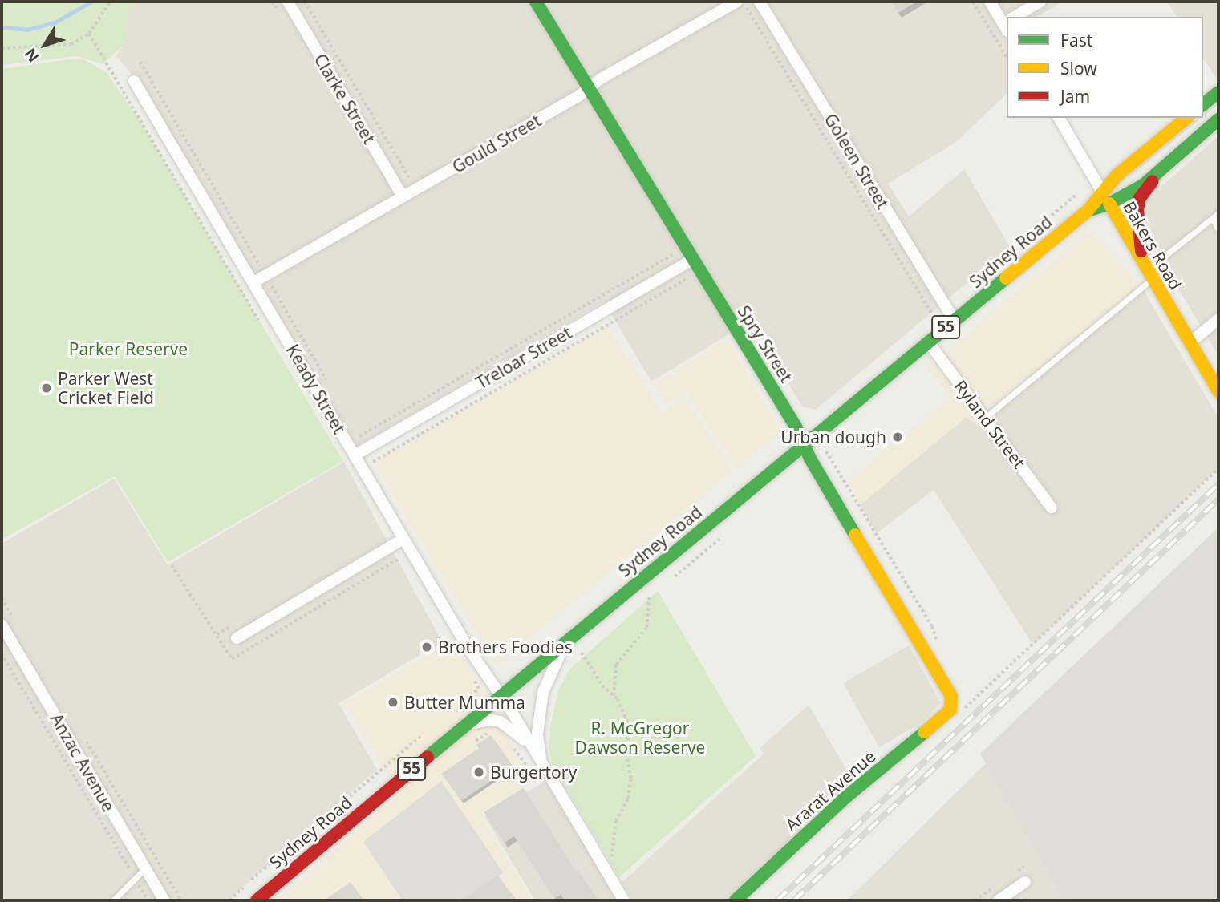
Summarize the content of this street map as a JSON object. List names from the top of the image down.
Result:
{
  "streets": {
    "main road": [
      "Bakers Road",
      "Sydney Road",
      "55",
      "Spry Street",
      "Ararat Avenue"
    ],
    "street": [
      "Clarke Street",
      "Gould Street",
      "Goleen Street",
      "Treloar Street",
      "Keady Street",
      "Ryland Street",
      "Anzac Avenue"
    ]
  },
  "crossings": [
    ["Clarke Street", "Gould Street"],
    ["Gould Street", "Spry Street"],
    ["Gould Street", "Keady Street"],
    ["Goleen Street", "Sydney Road"],
    ["Bakers Road", "Sydney Road"],
    ["Sydney Road", "Spry Street"],
    ["Sydney Road", "Keady Street"],
    ["Sydney Road", "Ryland Street"],
    ["Spry Street", "Treloar Street"],
    ["Spry Street", "Ararat Avenue"],
    ["Treloar Street", "Keady Street"]
  ],
  "parks": ["Parker Reserve", "R. McGregor Dawson Reserve"],
  "places": [
    "Parker West Cricket Field",
    "Urban dough",
    "Brothers Foodies",
    "Butter Mumma",
    "Burgertory"
  ],
  "legend": ["Fast", "Slow", "Jam"],
  "north": "bottom left"
}
